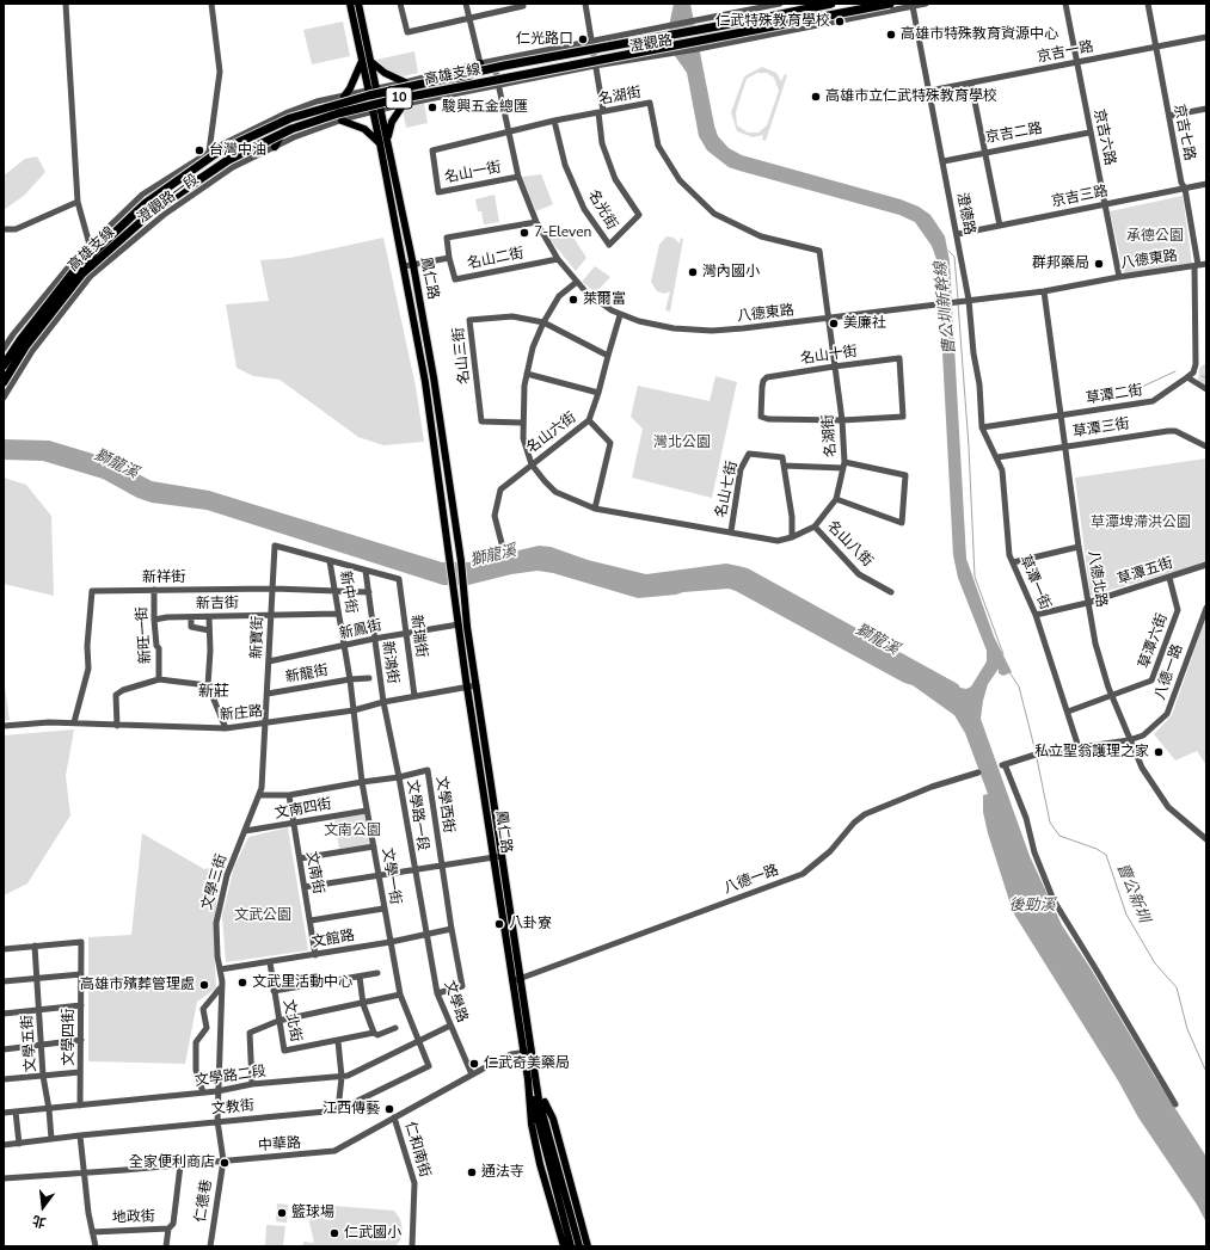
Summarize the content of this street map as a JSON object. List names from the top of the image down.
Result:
{
  "streets": {
    "highway": ["高雄支線", "10"],
    "main road": ["鳳仁路"],
    "street": [
      "澄觀路",
      "京吉一路",
      "名湖街",
      "京吉七路",
      "京吉二路",
      "京吉六路",
      "名山一街",
      "京吉三路",
      "澄觀路一段",
      "名光街",
      "澄德路",
      "名山二街",
      "八德東路",
      "名山三街",
      "名山十街",
      "草潭二街",
      "草潭三街",
      "名山六街",
      "名山七街",
      "名山八街",
      "草潭五街",
      "新祥街",
      "八德北路",
      "草潭一街",
      "新中街",
      "新吉街",
      "新鳳街",
      "新旺一街",
      "新瑞街",
      "新寶街",
      "草潭六街",
      "新鴻街",
      "八德一路",
      "新龍街",
      "新庄路",
      "文學西街",
      "文南四街",
      "文學路一段",
      "文南街",
      "文學一街",
      "文學三街",
      "文館路",
      "文學路",
      "文北街",
      "文學四街",
      "文學五街",
      "文學路二段",
      "文教街",
      "中華路",
      "仁和南街",
      "仁德巷",
      "地政街"
    ]
  },
  "crossings": [
    ["澄觀路", "澄觀路一段"],
    ["澄觀路", "澄德路"],
    ["澄觀路", "八德東路"],
    ["澄觀路", "鳳仁路"],
    ["京吉一路", "京吉七路"],
    ["京吉一路", "京吉六路"],
    ["京吉一路", "澄德路"],
    ["名湖街", "名山一街"],
    ["名湖街", "名光街"],
    ["名湖街", "八德東路"],
    ["名湖街", "名山三街"],
    ["名湖街", "名山十街"],
    ["名湖街", "名山六街"],
    ["名湖街", "名山七街"],
    ["名湖街", "名山八街"],
    ["京吉七路", "京吉三路"],
    ["京吉七路", "八德東路"],
    ["京吉二路", "京吉六路"],
    ["京吉二路", "澄德路"],
    ["京吉六路", "京吉三路"],
    ["京吉六路", "八德東路"],
    ["名山一街", "八德東路"],
    ["京吉三路", "澄德路"],
    ["澄觀路一段", "鳳仁路"],
    ["澄德路", "八德東路"],
    ["澄德路", "草潭二街"],
    ["澄德路", "草潭一街"],
    ["名山二街", "八德東路"],
    ["八德東路", "八德北路"],
    ["鳳仁路", "新鳳街"],
    ["鳳仁路", "八德一路"],
    ["鳳仁路", "新庄路"],
    ["鳳仁路", "中華路"],
    ["草潭二街", "八德北路"],
    ["草潭二街", "草潭一街"],
    ["草潭三街", "八德北路"],
    ["草潭三街", "草潭一街"],
    ["草潭五街", "八德北路"],
    ["草潭五街", "草潭一街"],
    ["草潭五街", "草潭六街"],
    ["新祥街", "新中街"],
    ["新祥街", "新旺一街"],
    ["新祥街", "新寶街"],
    ["新祥街", "新鴻街"],
    ["新祥街", "新庄路"],
    ["八德北路", "草潭六街"],
    ["八德北路", "八德一路"],
    ["草潭一街", "草潭六街"],
    ["草潭一街", "八德一路"],
    ["新中街", "新吉街"],
    ["新中街", "新鳳街"],
    ["新中街", "新寶街"],
    ["新中街", "新龍街"],
    ["新中街", "新庄路"],
    ["新中街", "文學一街"],
    ["新吉街", "新旺一街"],
    ["新吉街", "新寶街"],
    ["新鳳街", "新瑞街"],
    ["新鳳街", "新寶街"],
    ["新鳳街", "新鴻街"],
    ["新瑞街", "新鴻街"],
    ["新瑞街", "新庄路"],
    ["新寶街", "新龍街"],
    ["新寶街", "新庄路"],
    ["新寶街", "文學三街"],
    ["新鴻街", "新庄路"],
    ["新鴻街", "文學路一段"],
    ["新庄路", "文學路一段"],
    ["新庄路", "文學一街"],
    ["文學西街", "文學路一段"],
    ["文學西街", "文南街"],
    ["文學西街", "文學一街"],
    ["文學西街", "文學三街"],
    ["文學西街", "文館路"],
    ["文學西街", "文學路"],
    ["文南四街", "文南街"],
    ["文南四街", "文學一街"],
    ["文南四街", "文學三街"],
    ["文學路一段", "文館路"],
    ["文學路一段", "文學路"],
    ["文南街", "文館路"],
    ["文學一街", "文館路"],
    ["文學一街", "文學路二段"],
    ["文學一街", "文教街"],
    ["文學三街", "文館路"],
    ["文學三街", "文學路二段"],
    ["文學三街", "文教街"],
    ["文學三街", "仁德巷"],
    ["文館路", "文學路"],
    ["文學路", "文學路二段"],
    ["文學路", "中華路"],
    ["文學四街", "文學五街"],
    ["文學四街", "文學路二段"],
    ["文學五街", "文學路二段"],
    ["文學五街", "文教街"],
    ["文學路二段", "文教街"],
    ["文教街", "仁德巷"],
    ["中華路", "仁和南街"],
    ["中華路", "仁德巷"],
    ["中華路", "地政街"]
  ],
  "districts": ["新莊"],
  "water": [
    "曹公圳新幹線",
    "獅龍溪",
    "曹公新圳",
    "後勁溪"
  ],
  "parks": [
    "承德公園",
    "灣北公園",
    "草潭埤滯洪公園",
    "文南公園",
    "文武公園"
  ],
  "places": [
    "仁武特殊教育學校",
    "高雄市特殊教育資源中心",
    "仁光路口",
    "高雄市立仁武特殊教育學校",
    "駿興五金總匯",
    "台灣中油",
    "7-Eleven",
    "群邦藥局",
    "灣內國小",
    "萊爾富",
    "美廉社",
    "私立聖翁護理之家",
    "八卦寮",
    "文武里活動中心",
    "高雄市殯葬管理處",
    "仁武奇美藥局",
    "江西傳藝",
    "全家便利商店",
    "通法寺",
    "籃球場",
    "仁武國小"
  ],
  "north": "bottom"
}
